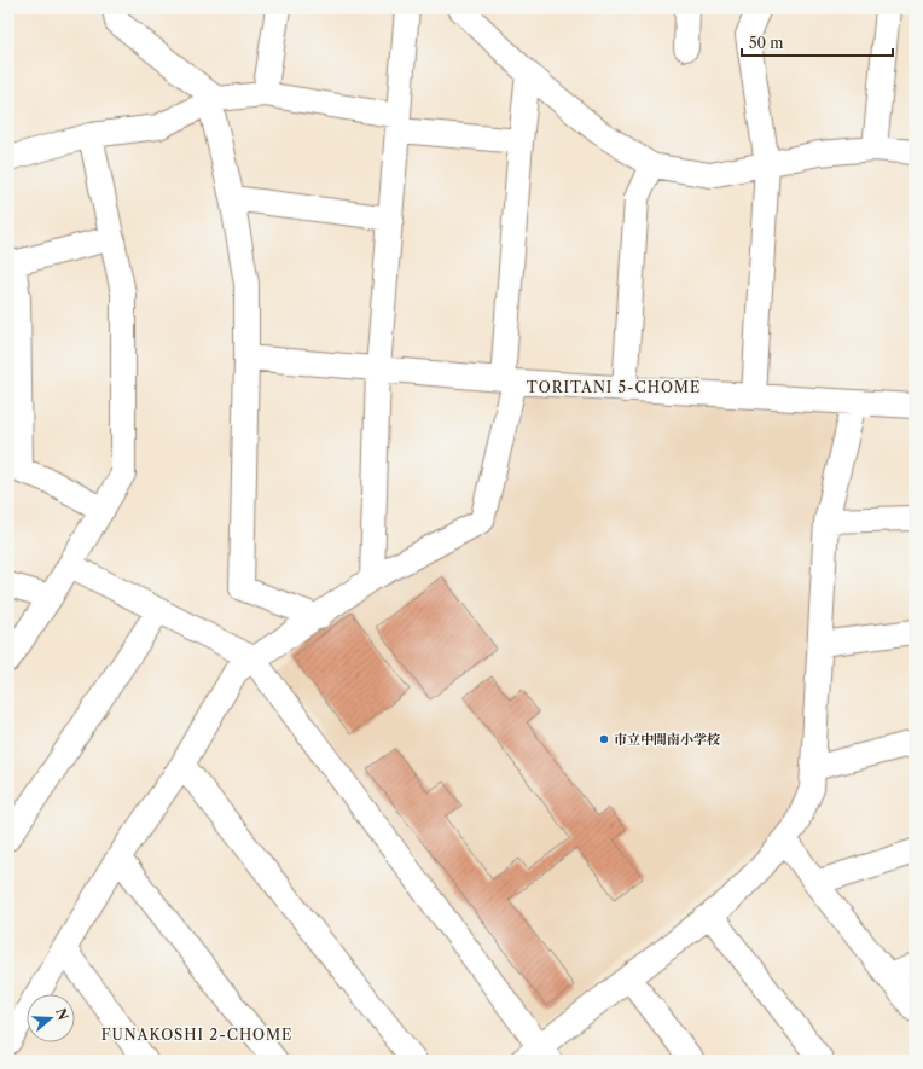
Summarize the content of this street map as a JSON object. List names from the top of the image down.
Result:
{
  "districts": ["TORITANI 5-CHOME", "FUNAKOSHI 2-CHOME"],
  "places": ["市立中間南小学校"],
  "scale_bar": "50 m",
  "north": "right"
}
